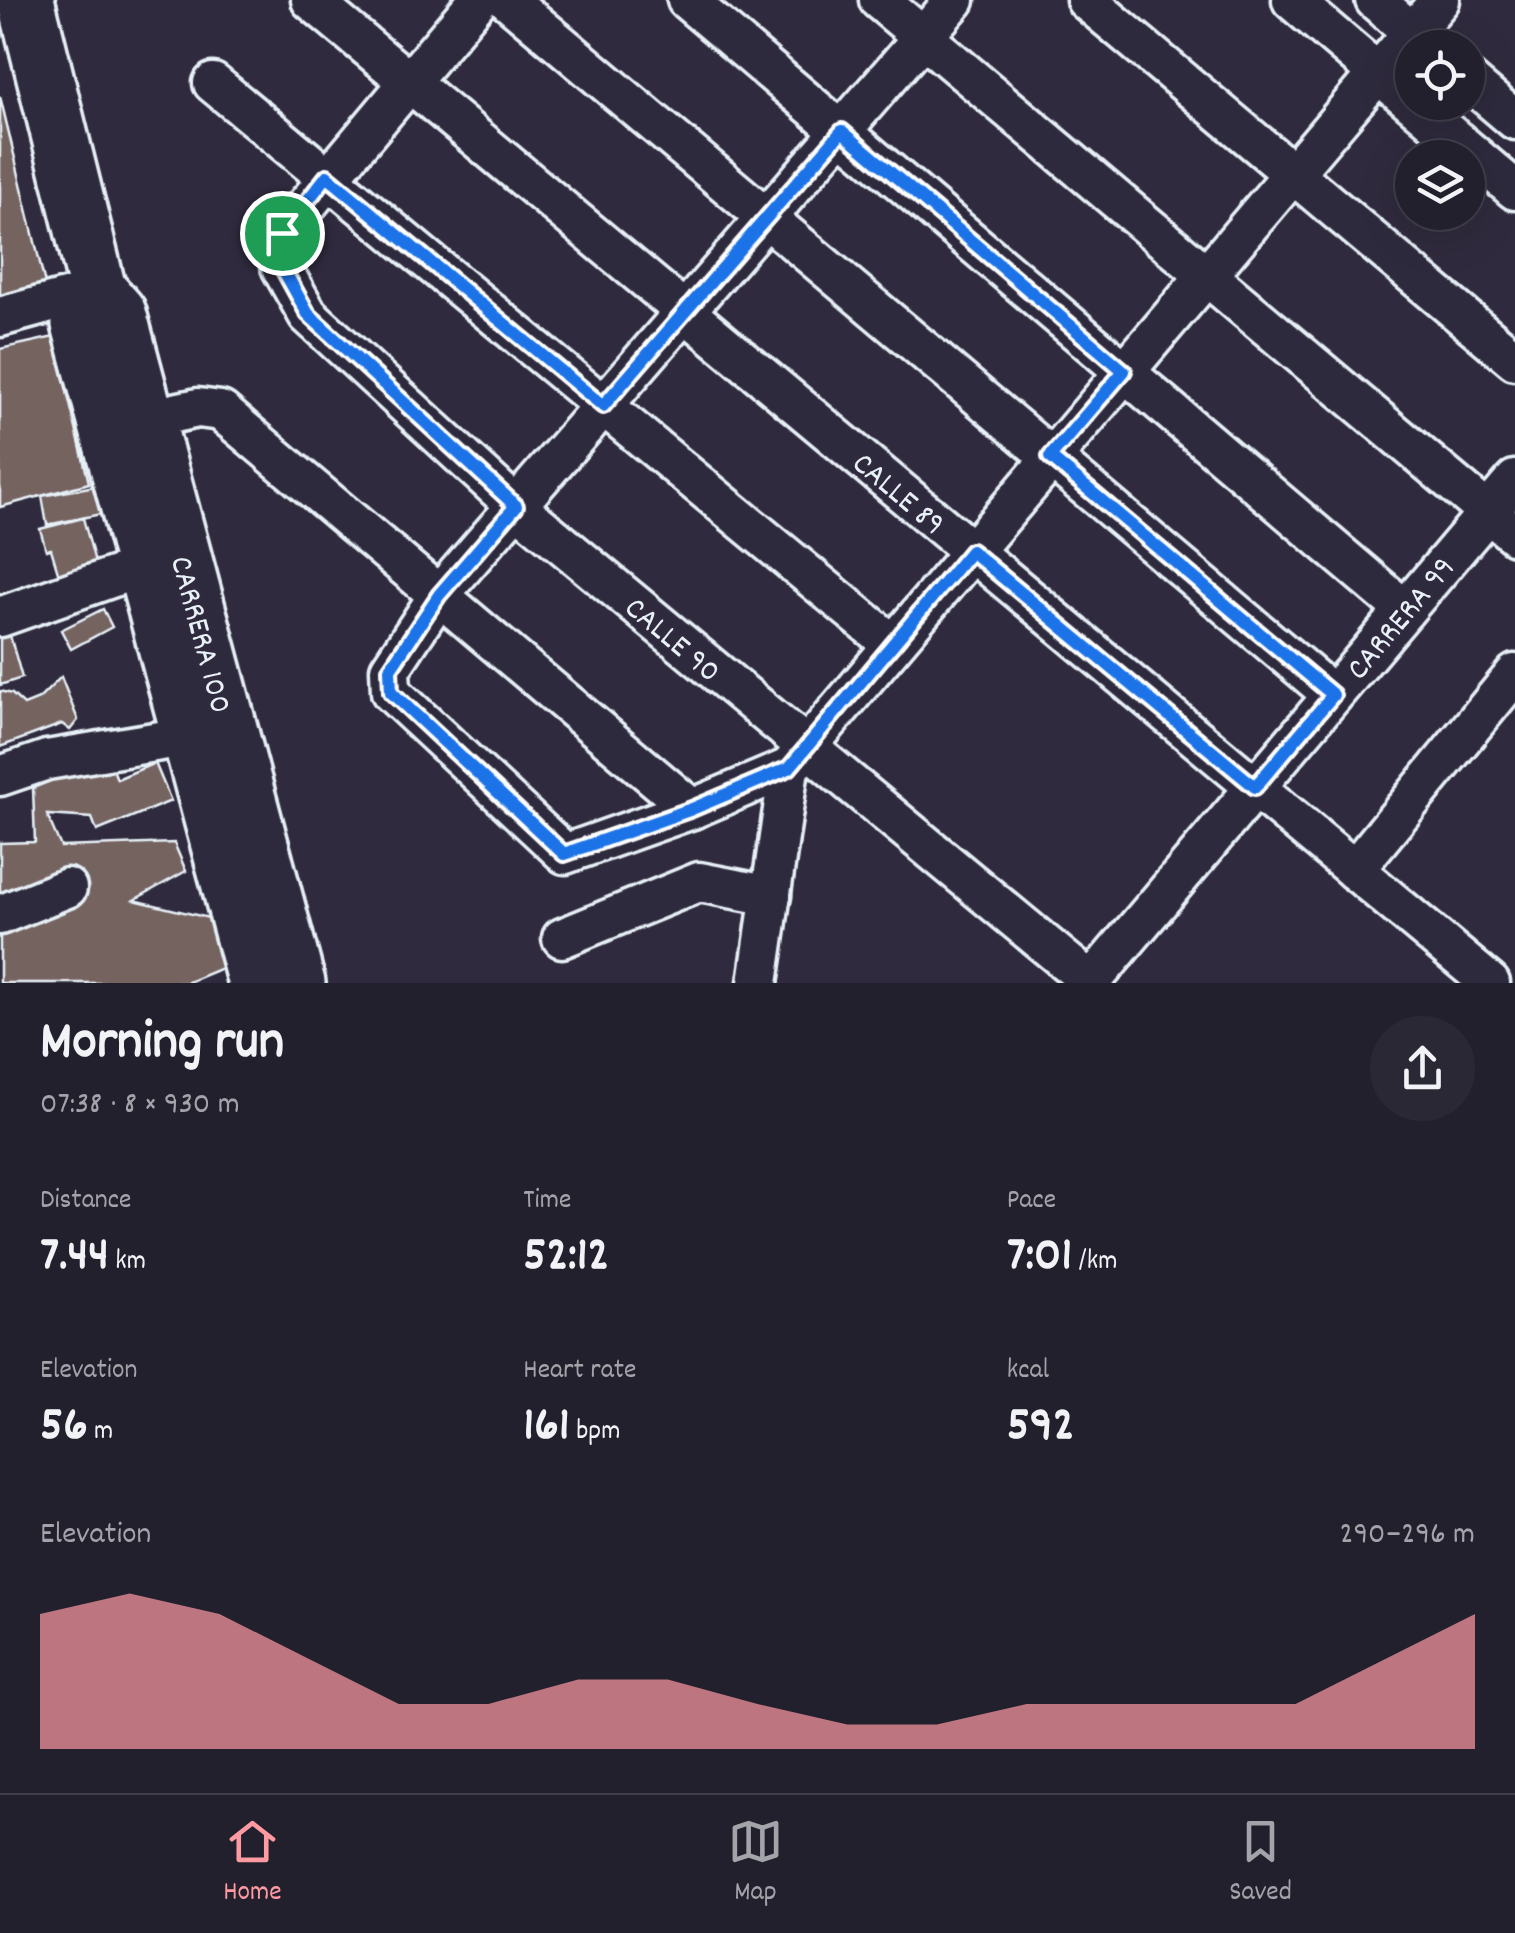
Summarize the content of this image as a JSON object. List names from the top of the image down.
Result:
{
  "streets": {
    "highway": ["CARRERA 100"],
    "street": ["CALLE 89", "CARRERA 99", "CALLE 90"]
  },
  "crossings": [
    ["CALLE 89", "CARRERA 99"],
    ["CARRERA 99", "CALLE 90"]
  ],
  "page": {
    "heading": ["Morning run", "07:38 · 8 × 930 m"],
    "stats": [
      ["Distance", "7.44 km"],
      ["Time", "52:12"],
      ["Pace", "7:01 /km"],
      ["Elevation", "56 m"],
      ["Heart rate", "161 bpm"],
      ["kcal", "592"]
    ],
    "chart": ["Elevation", "290–296 m"],
    "tabs": ["Home", "Map", "Saved"]
  }
}
